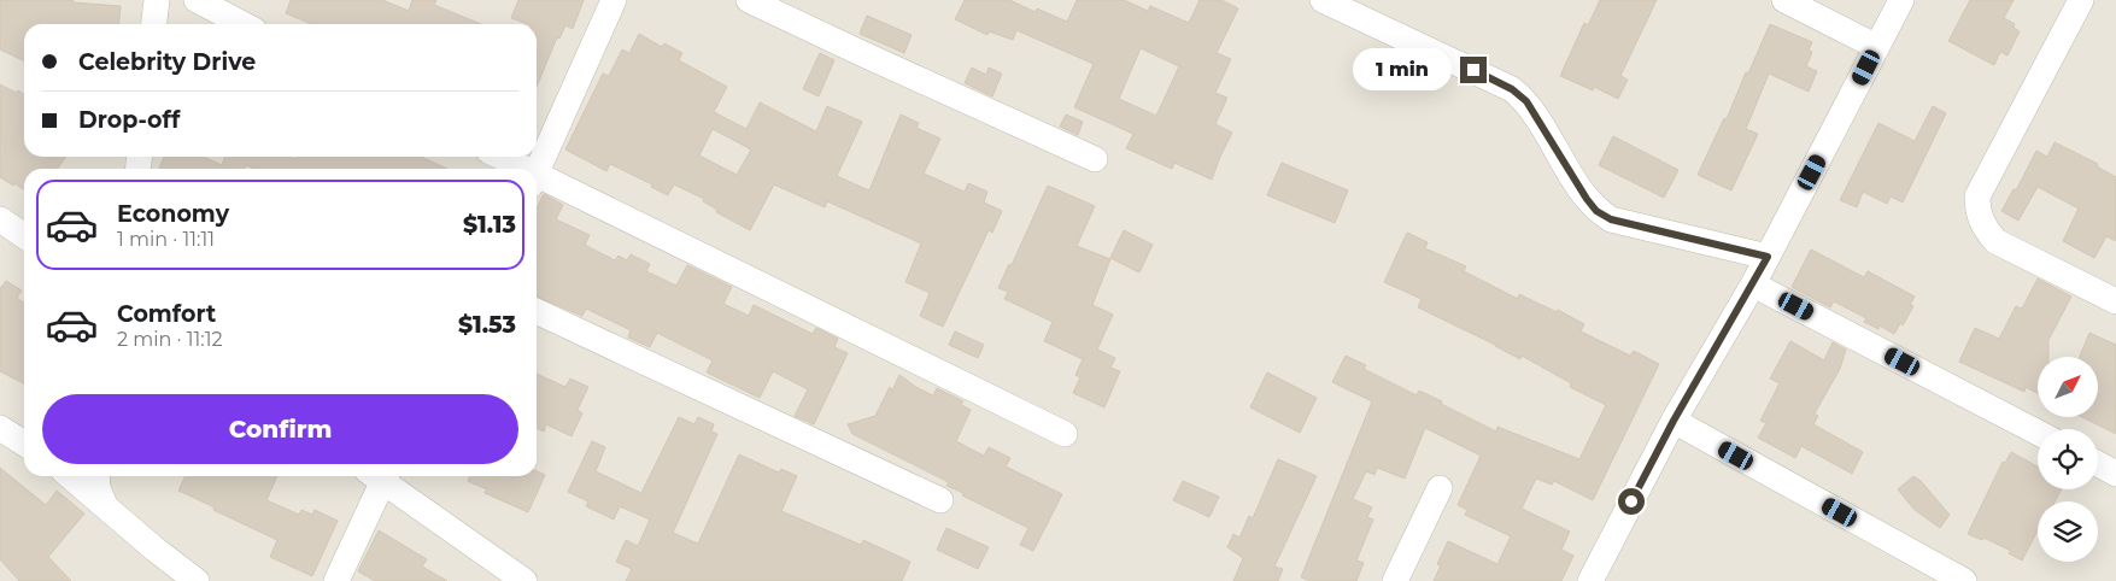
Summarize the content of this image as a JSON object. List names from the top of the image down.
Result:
{
  "north": "top right",
  "page": {
    "banner": ["Celebrity Drive", "Drop-off"],
    "bubble": "1 min",
    "list": [
      {
        "name": "Economy",
        "note": "1 min · 11:11",
        "value": "$1.13"
      },
      {
        "name": "Comfort",
        "note": "2 min · 11:12",
        "value": "$1.53"
      }
    ],
    "buttons": "Confirm"
  }
}
